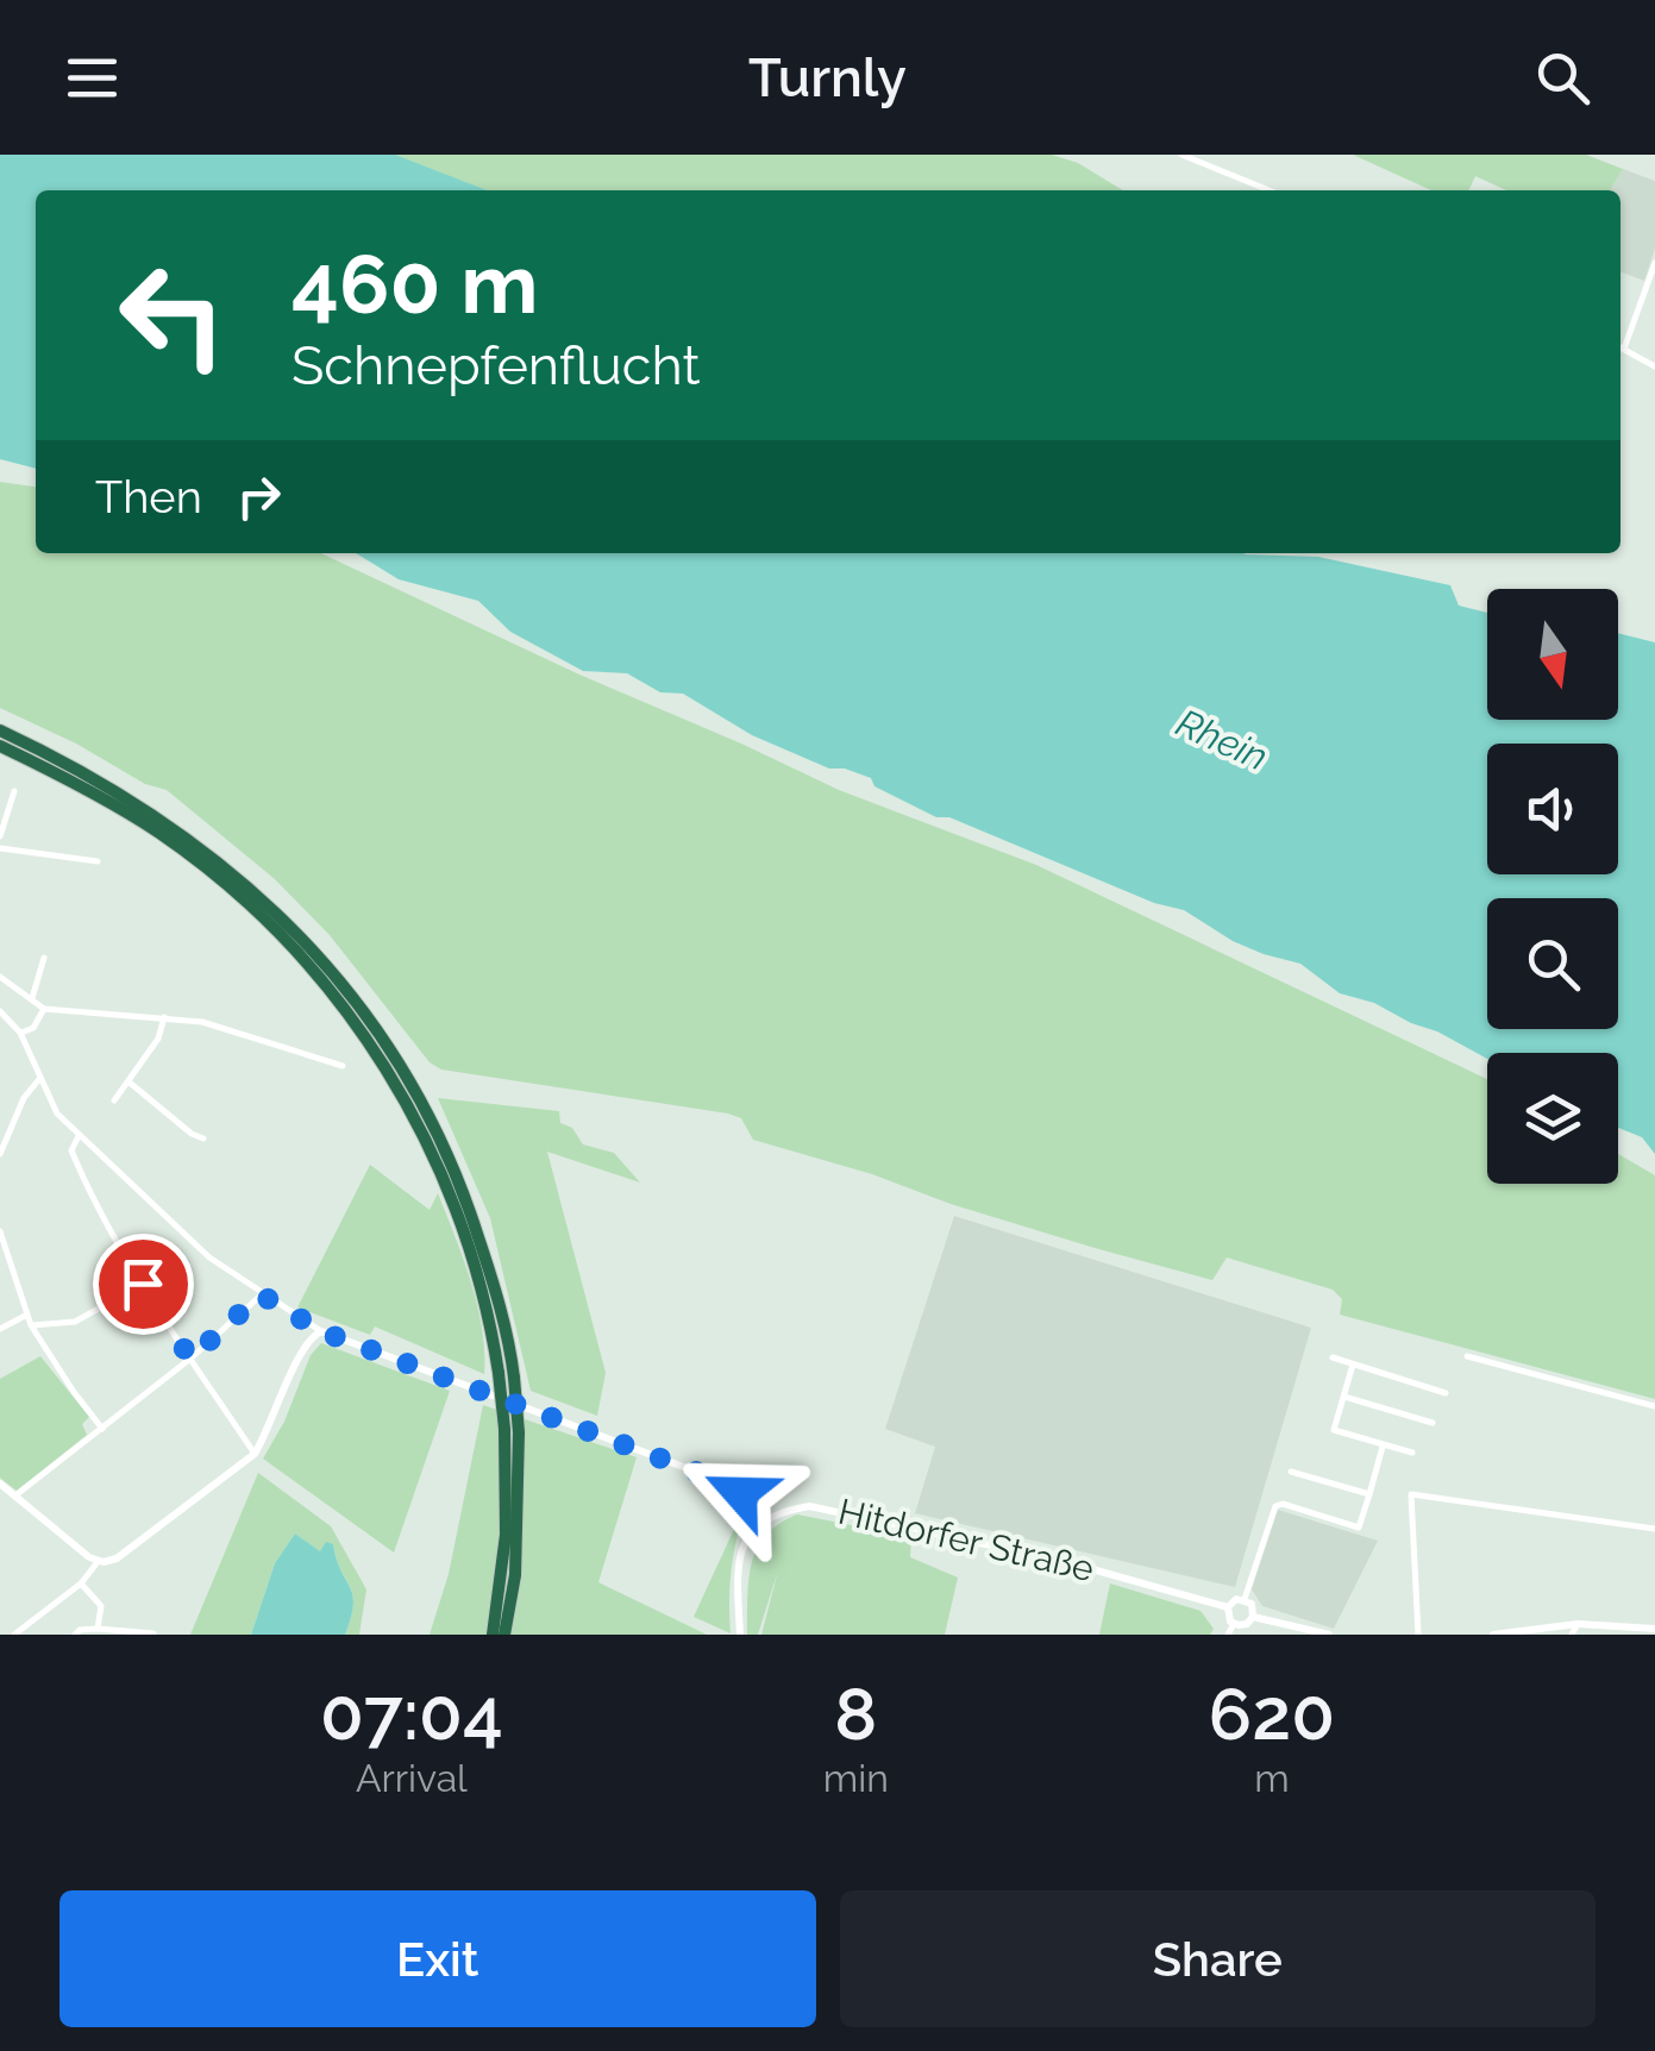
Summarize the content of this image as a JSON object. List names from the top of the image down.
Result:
{
  "streets": {
    "street": ["Hitdorfer Straße"]
  },
  "water": ["Rhein"],
  "north": "bottom",
  "page": {
    "header": "Turnly",
    "turn": ["460 m", "Schnepfenflucht"],
    "then": "Then",
    "eta": [
      "07:04",
      "Arrival",
      "8",
      "min",
      "620",
      "m"
    ],
    "buttons": ["Exit", "Share"]
  }
}
